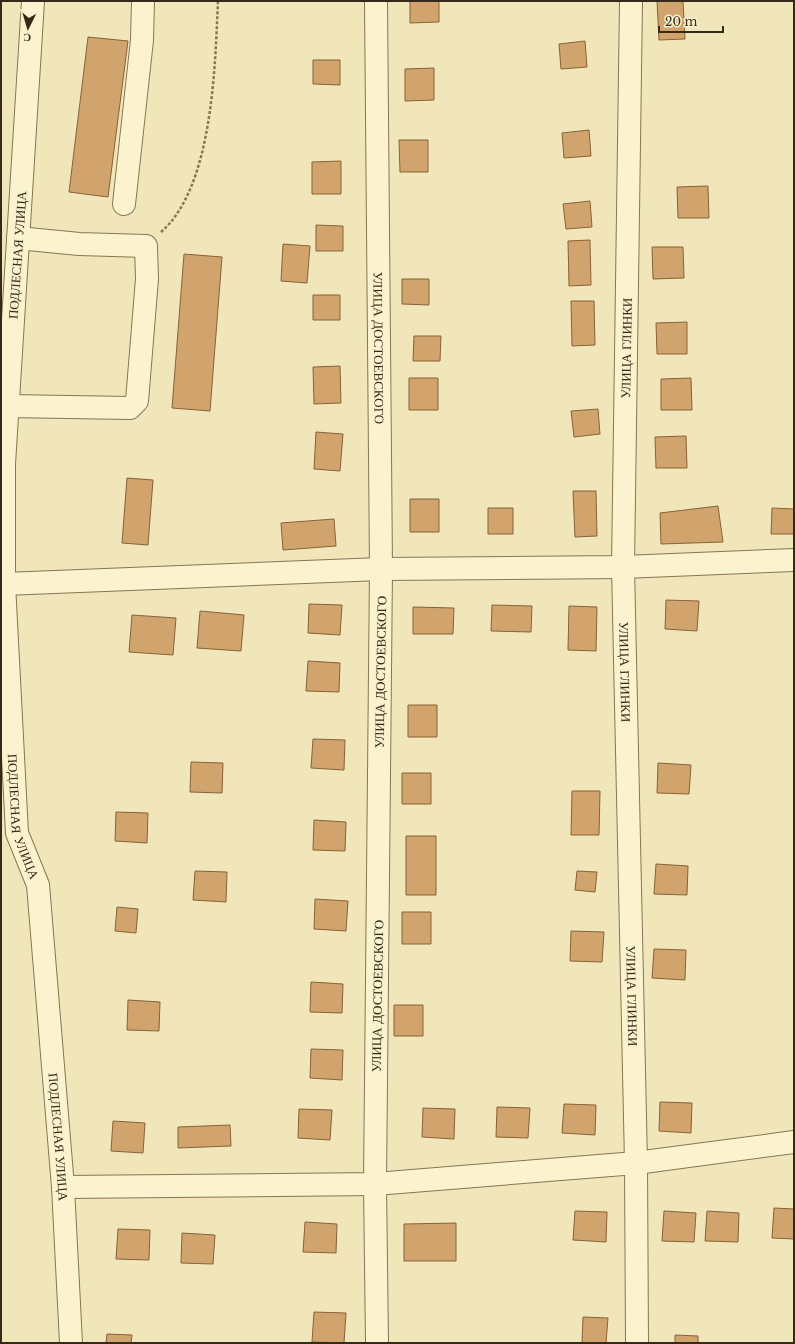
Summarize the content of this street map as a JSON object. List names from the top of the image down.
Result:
{
  "streets": {
    "street": ["ПОДЛЕСНАЯ УЛИЦА", "УЛИЦА ДОСТОЕВСКОГО", "УЛИЦА ГЛИНКИ"]
  },
  "scale_bar": "20 m",
  "north": "bottom"
}
